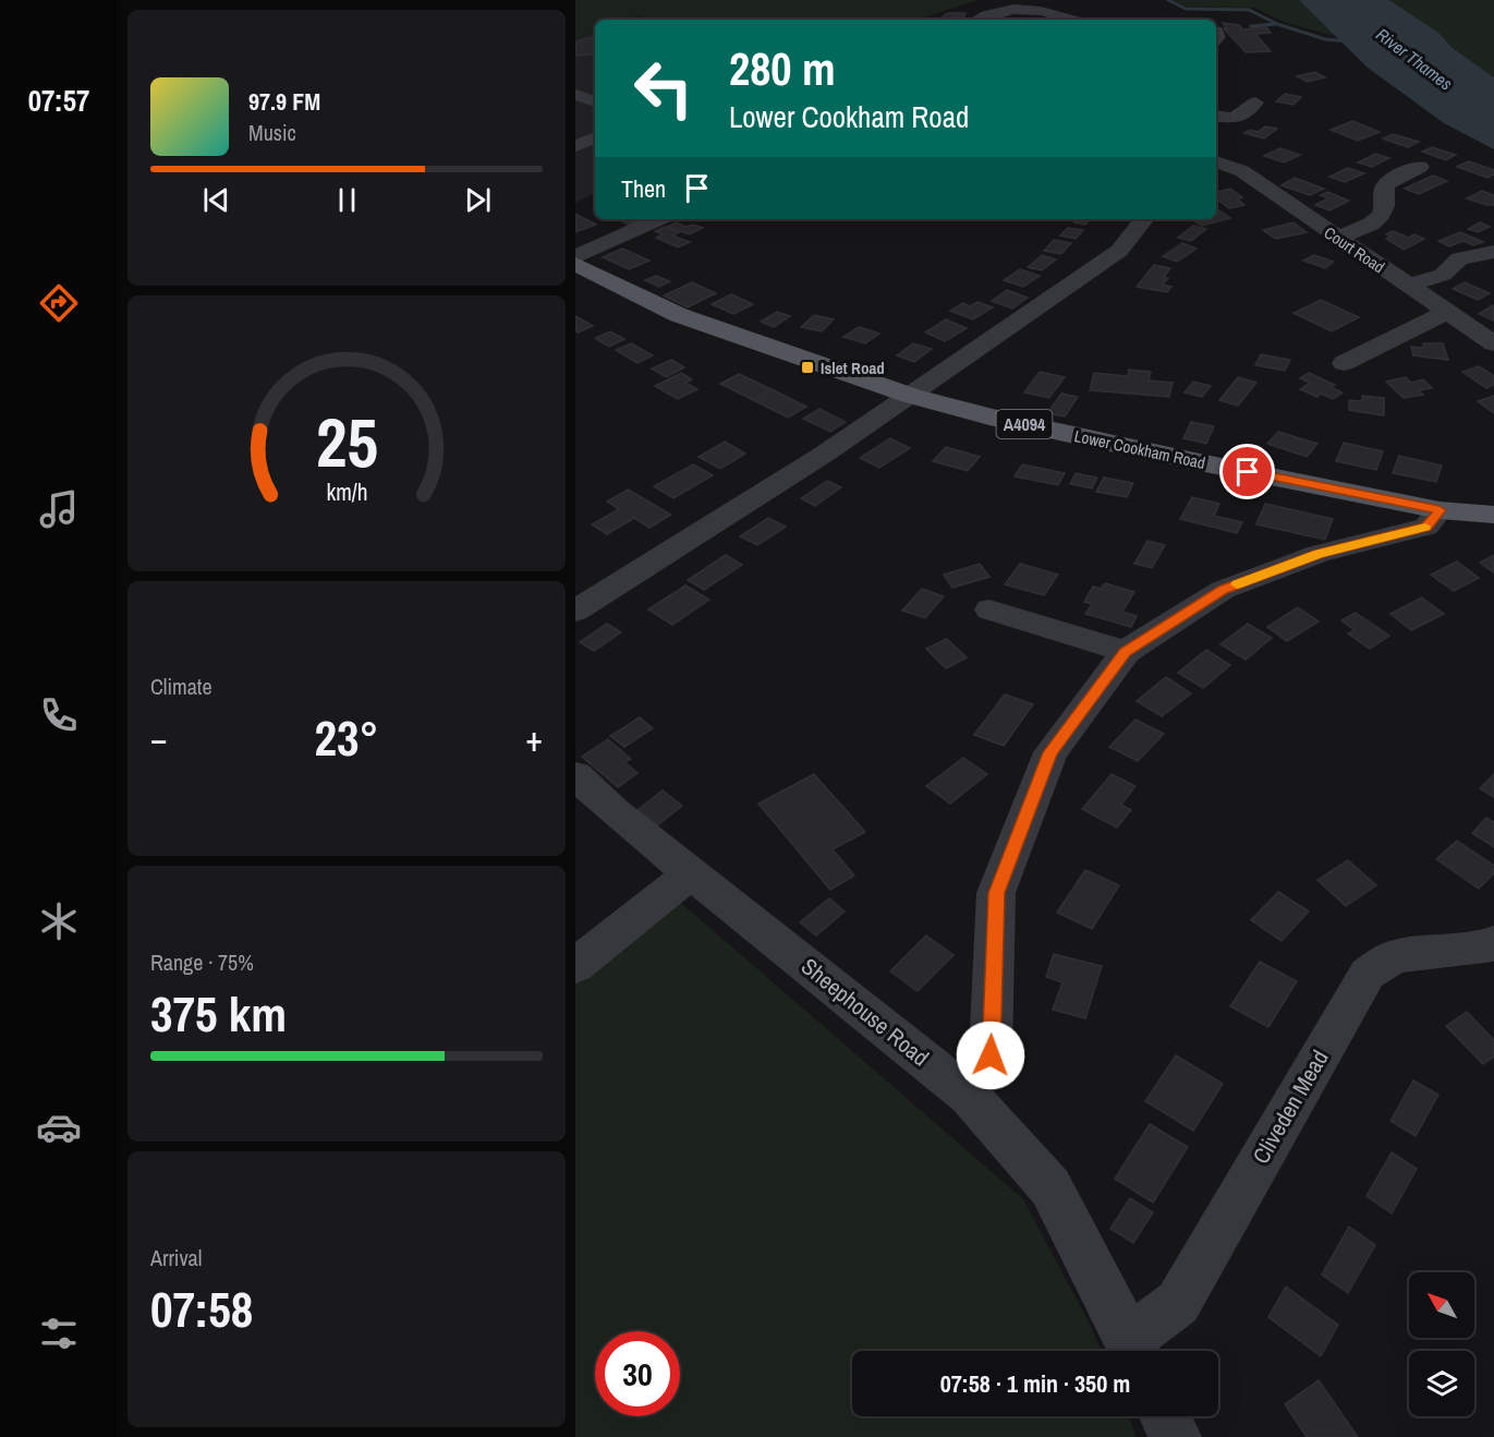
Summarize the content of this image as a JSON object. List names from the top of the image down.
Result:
{
  "streets": {
    "main road": ["A4094", "Lower Cookham Road"],
    "street": ["Court Road", "Sheephouse Road", "Cliveden Mead"]
  },
  "crossings": [
    ["Sheephouse Road", "Cliveden Mead"]
  ],
  "water": ["River Thames"],
  "places": {
    "transit": ["Islet Road"]
  },
  "north": "top left",
  "page": {
    "tabs": "07:57",
    "turn": ["280 m", "Lower Cookham Road"],
    "song": ["97.9 FM", "Music"],
    "then": "Then",
    "tile": [
      "Climate",
      ["Range · 75%", "375 km"],
      ["Arrival", "07:58"]
    ],
    "heat": ["−", "23°", "+"],
    "limit": "30",
    "trip": "07:58 · 1 min · 350 m",
    "gauge": ["25", "km/h"]
  }
}
